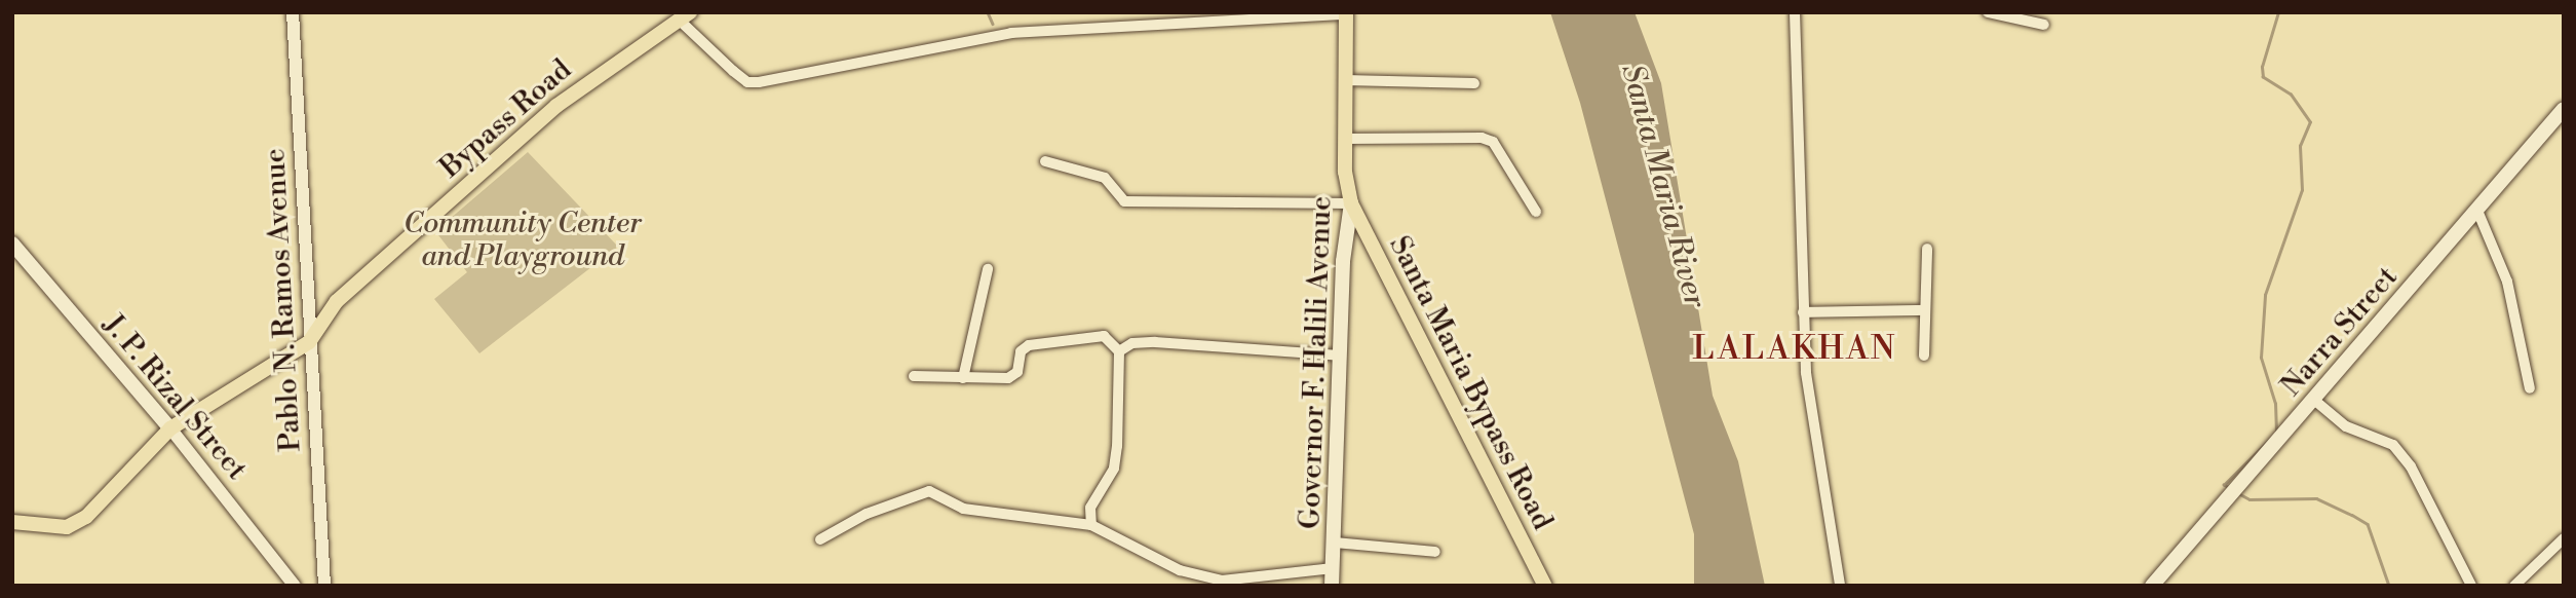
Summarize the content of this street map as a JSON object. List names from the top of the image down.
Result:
{
  "streets": {
    "main road": [
      "Bypass Road",
      "Narra Street",
      "Governor F. Halili Avenue",
      "Santa Maria Bypass Road",
      "J. P. Rizal Street"
    ],
    "street": ["Pablo N. Ramos Avenue"]
  },
  "crossings": [
    ["Bypass Road", "Pablo N. Ramos Avenue"],
    ["Governor F. Halili Avenue", "Santa Maria Bypass Road"]
  ],
  "districts": ["LALAKHAN"],
  "water": ["Santa Maria River"],
  "parks": ["Community Center and Playground"]
}
